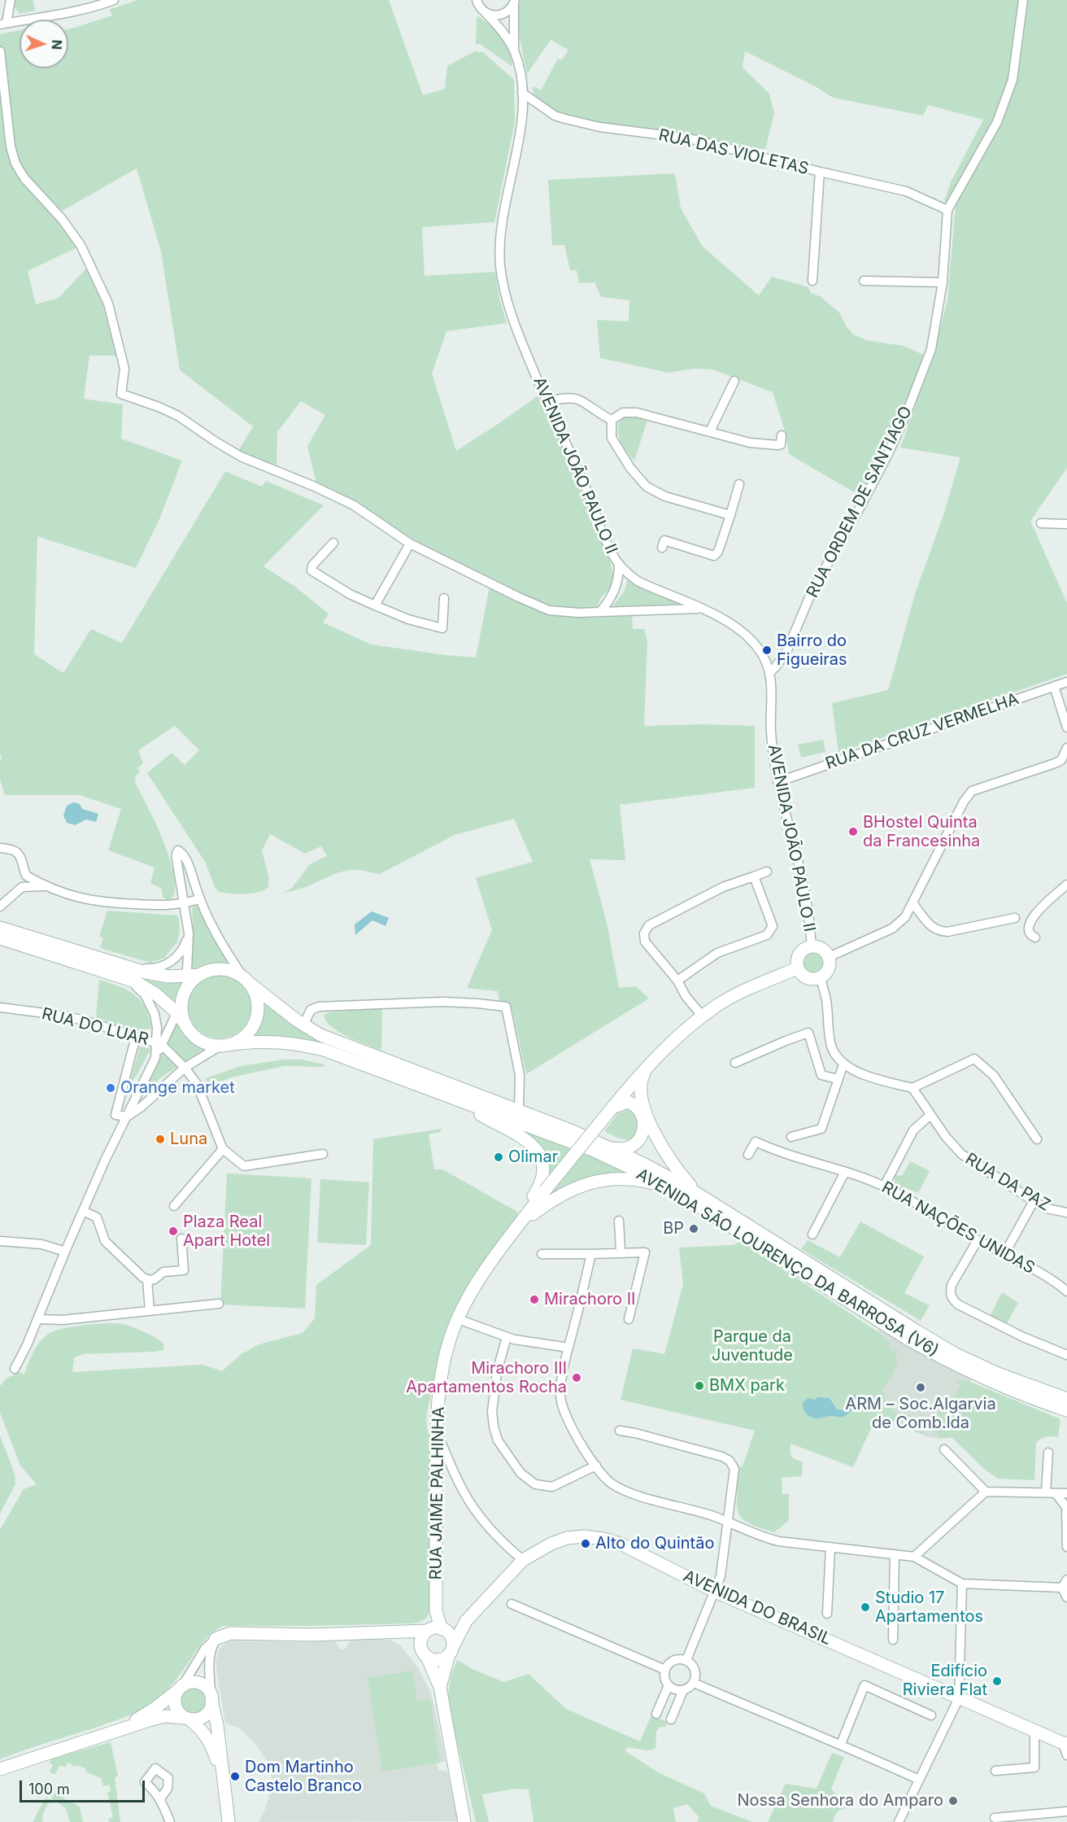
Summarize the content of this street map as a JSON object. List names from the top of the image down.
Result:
{
  "streets": {
    "street": [
      "RUA DAS VIOLETAS",
      "AVENIDA JOÃO PAULO II",
      "RUA ORDEM DE SANTIAGO",
      "RUA DA CRUZ VERMELHA",
      "RUA DO LUAR",
      "RUA DA PAZ",
      "RUA NAÇÕES UNIDAS",
      "AVENIDA SÃO LOURENÇO DA BARROSA (V6)",
      "RUA JAIME PALHINHA",
      "AVENIDA DO BRASIL"
    ]
  },
  "crossings": [
    ["RUA DAS VIOLETAS", "AVENIDA JOÃO PAULO II"],
    ["RUA DAS VIOLETAS", "RUA ORDEM DE SANTIAGO"],
    ["AVENIDA JOÃO PAULO II", "RUA ORDEM DE SANTIAGO"],
    ["AVENIDA JOÃO PAULO II", "RUA DA CRUZ VERMELHA"],
    ["AVENIDA JOÃO PAULO II", "RUA JAIME PALHINHA"],
    ["RUA JAIME PALHINHA", "AVENIDA DO BRASIL"]
  ],
  "parks": ["Parque da Juventude"],
  "places": [
    "Bairro do Figueiras",
    "BHostel Quinta da Francesinha",
    "Orange market",
    "Luna",
    "Olimar",
    "BP",
    "Plaza Real Apart Hotel",
    "Mirachoro II",
    "Mirachoro III Apartamentos Rocha",
    "BMX park",
    "ARM – Soc.Algarvia de Comb.lda",
    "Alto do Quintão",
    "Studio 17 Apartamentos",
    "Edifício Riviera Flat",
    "Dom Martinho Castelo Branco",
    "Nossa Senhora do Amparo"
  ],
  "scale_bar": "100 m",
  "north": "right"
}
